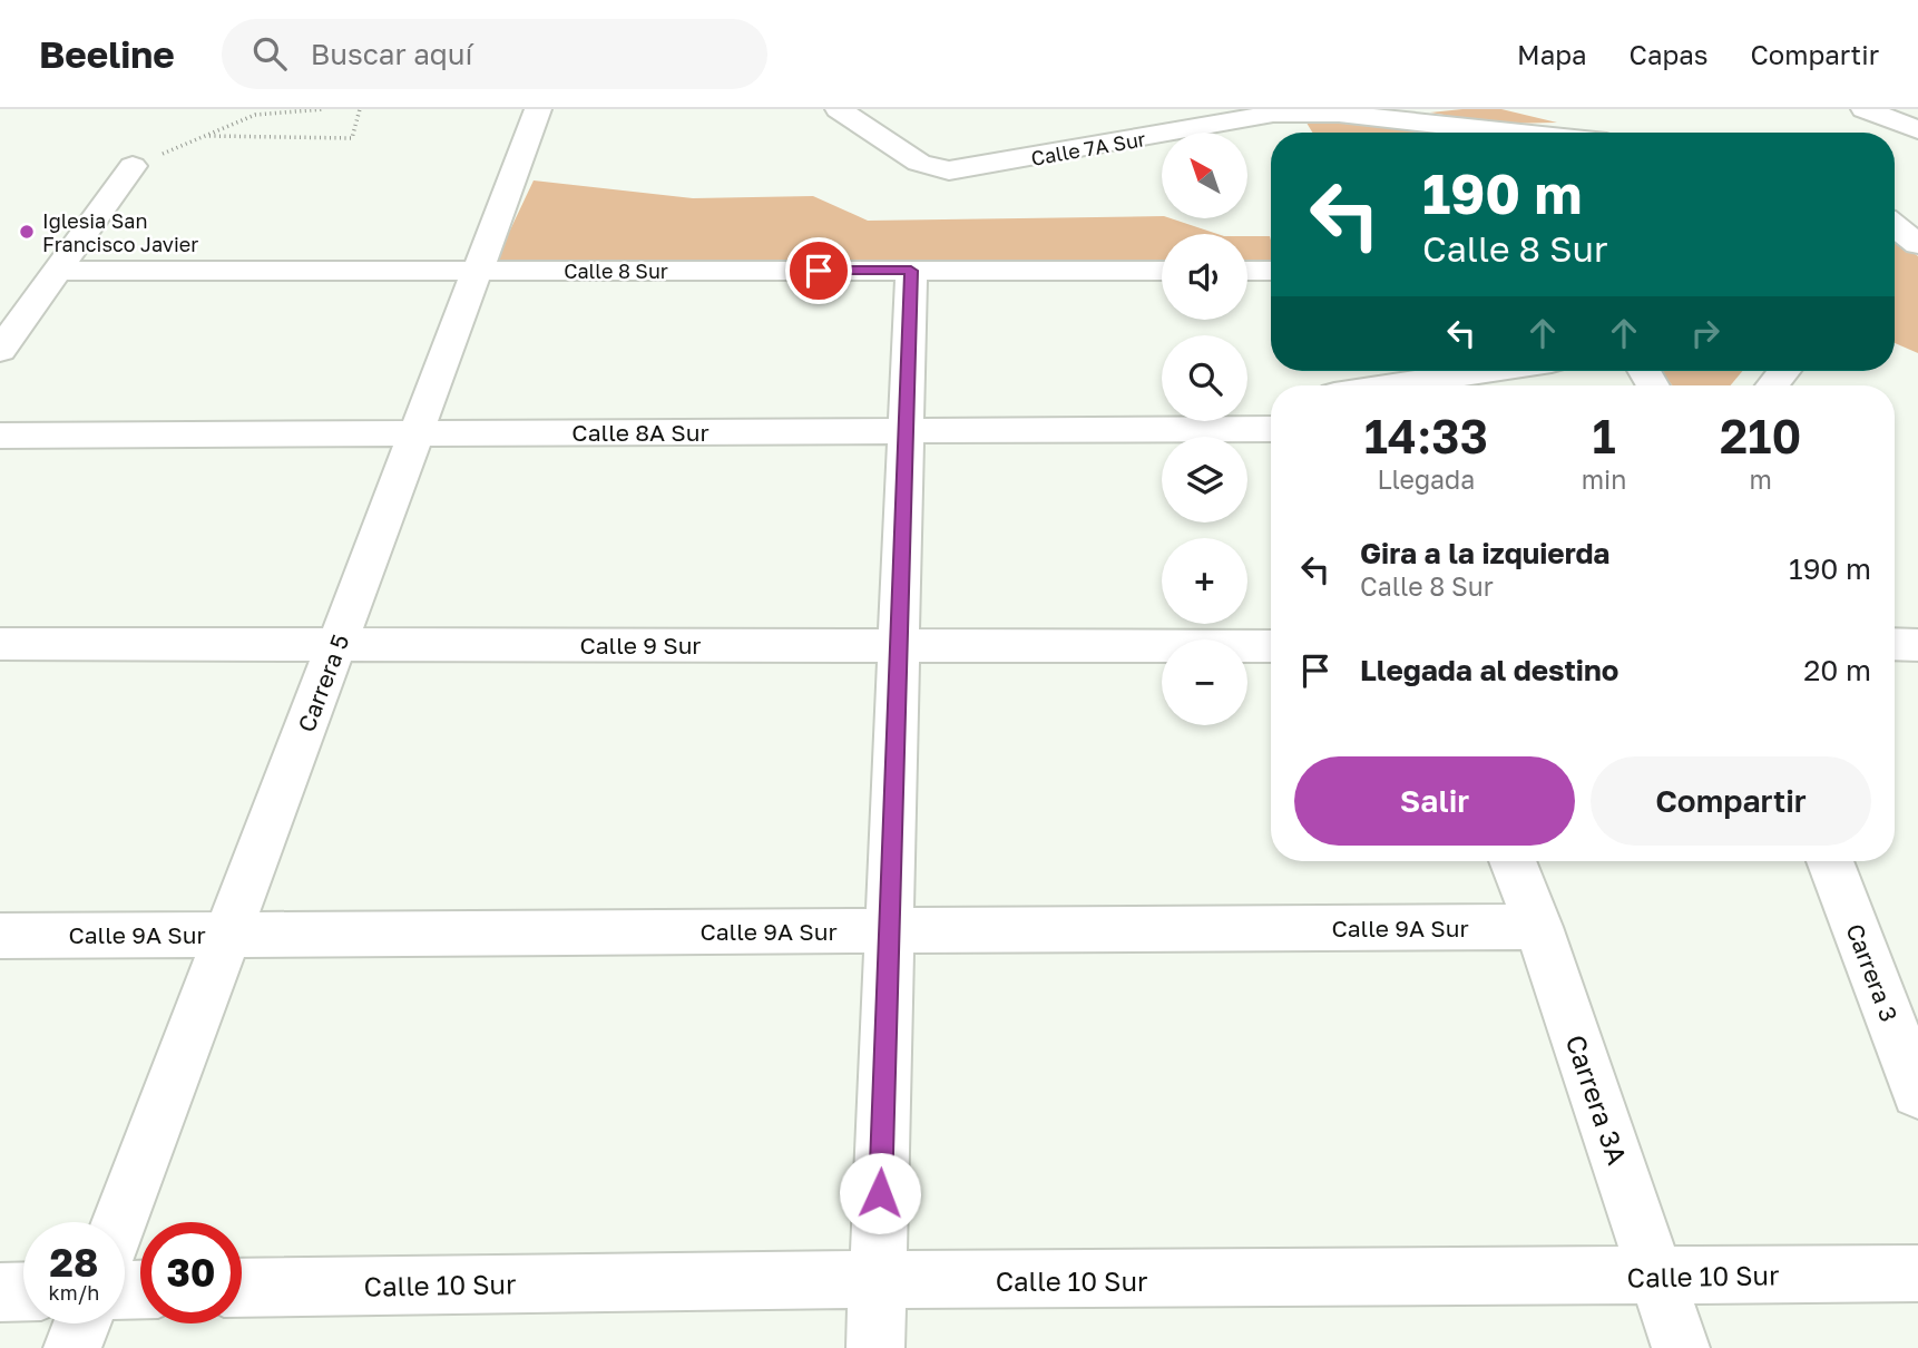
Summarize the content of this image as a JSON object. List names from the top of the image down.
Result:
{
  "streets": {
    "street": [
      "Calle 7A Sur",
      "Calle 8 Sur",
      "Calle 8A Sur",
      "Calle 9 Sur",
      "Carrera 5",
      "Calle 9A Sur",
      "Carrera 3",
      "Carrera 3A",
      "Calle 10 Sur"
    ]
  },
  "crossings": [
    ["Calle 8 Sur", "Carrera 5"],
    ["Calle 8A Sur", "Carrera 5"],
    ["Calle 9 Sur", "Carrera 5"],
    ["Carrera 5", "Calle 9A Sur"],
    ["Calle 9A Sur", "Carrera 3A"],
    ["Carrera 3A", "Calle 10 Sur"]
  ],
  "places": ["Iglesia San Francisco Javier"],
  "north": "top left",
  "page": {
    "header": "Beeline",
    "search": "Buscar aquí",
    "nav": ["Mapa", "Capas", "Compartir"],
    "map_buttons": ["+", "−"],
    "turn": ["190 m", "Calle 8 Sur"],
    "eta": [
      "14:33",
      "Llegada",
      "1",
      "min",
      "210",
      "m"
    ],
    "list": [
      {
        "name": "Gira a la izquierda",
        "note": "Calle 8 Sur",
        "value": "190 m"
      },
      {
        "name": "Llegada al destino",
        "value": "20 m"
      }
    ],
    "buttons": ["Salir", "Compartir"],
    "speed": "28 km/h",
    "limit": "30"
  }
}
